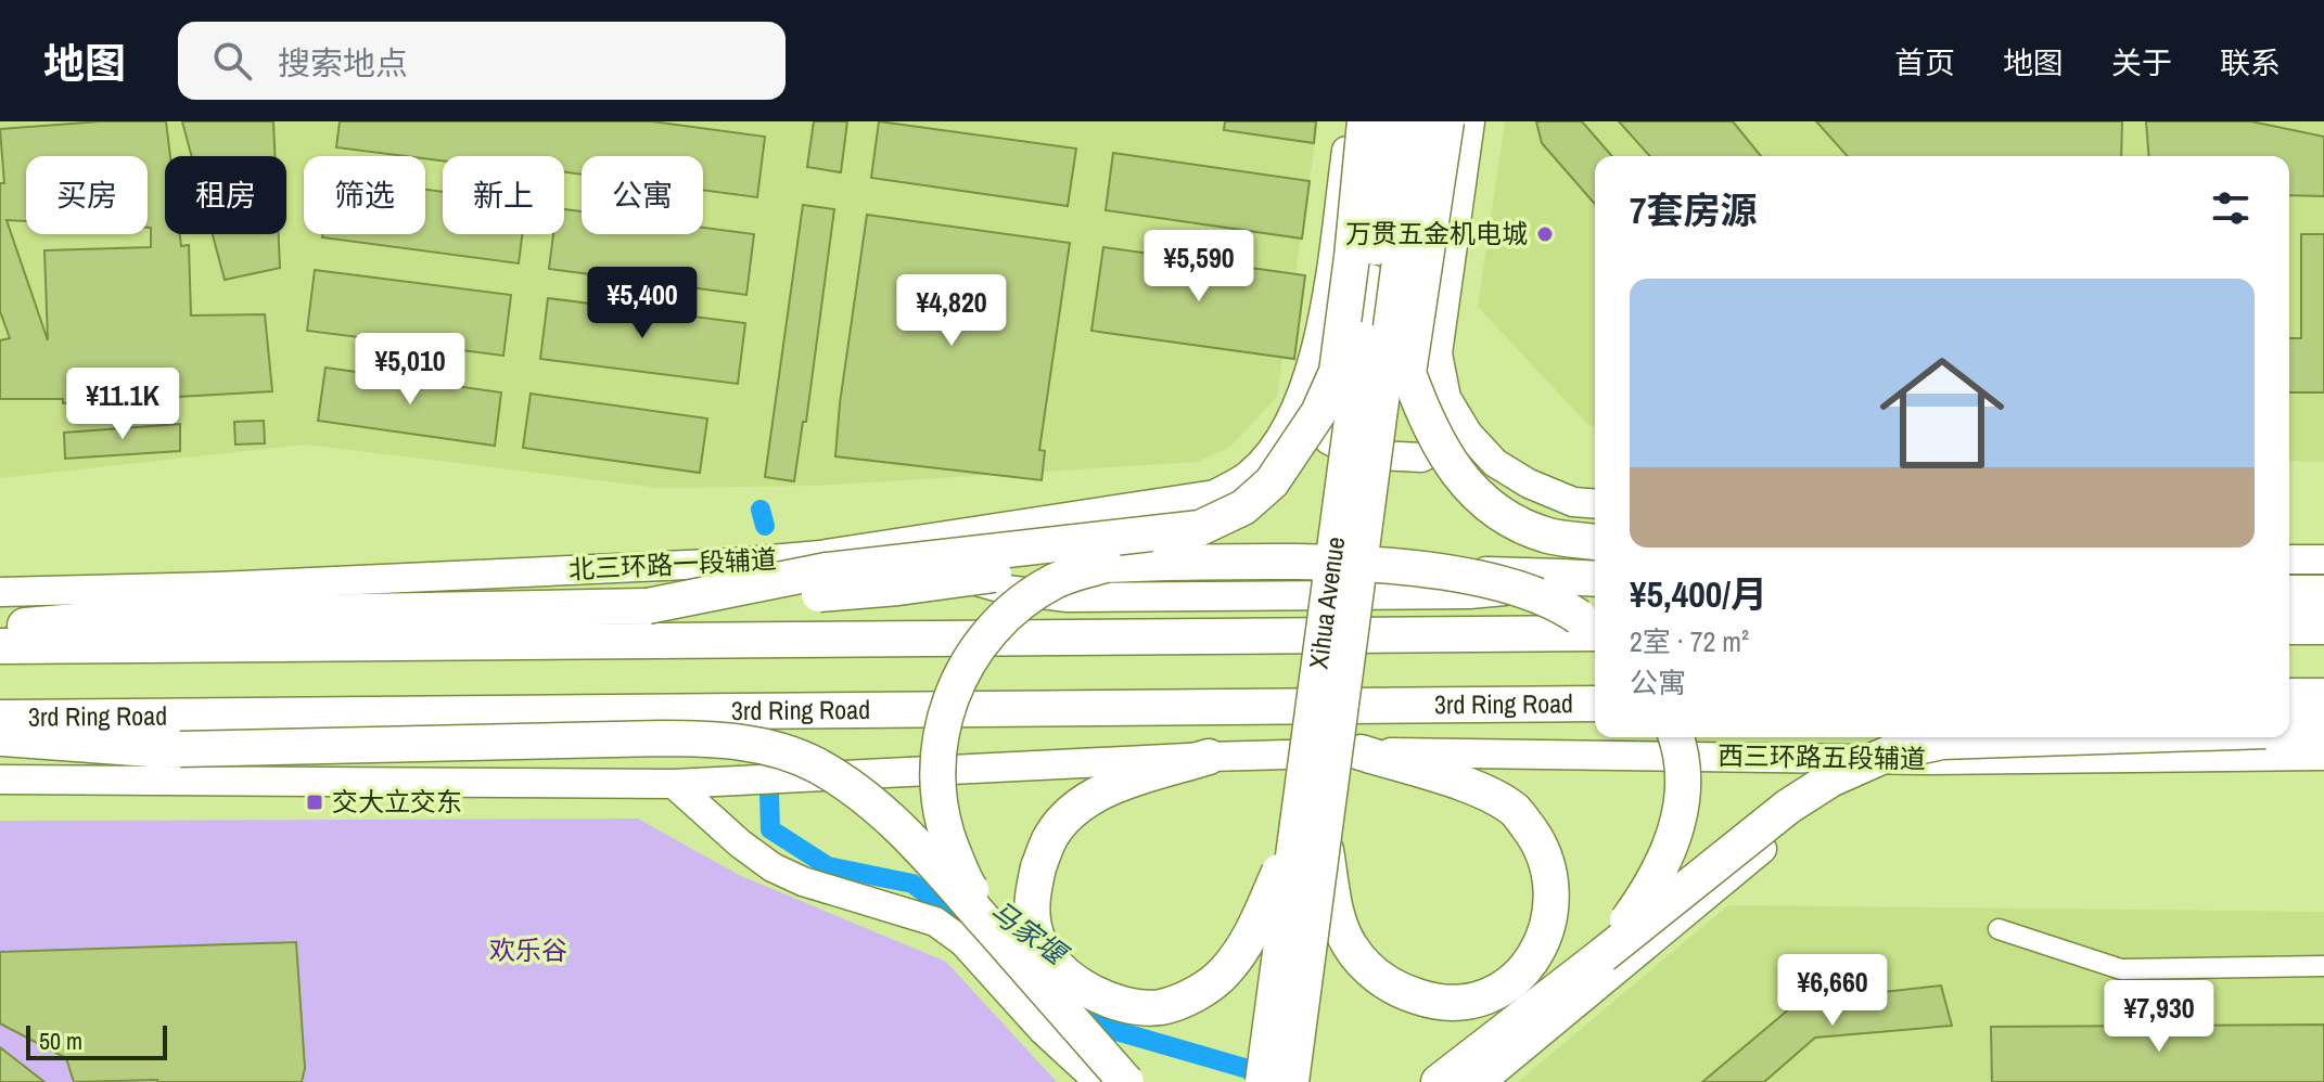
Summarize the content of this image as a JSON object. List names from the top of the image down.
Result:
{
  "streets": {
    "highway": ["Xihua Avenue", "3rd Ring Road"],
    "main road": ["北三环路一段辅道", "西三环路五段辅道"]
  },
  "water": ["马家堰"],
  "parks": ["欢乐谷"],
  "places": {
    "other": ["万贯五金机电城"],
    "transit": ["交大立交东"]
  },
  "scale_bar": "50 m",
  "page": {
    "header": "地图",
    "search": "搜索地点",
    "nav": [
      "首页",
      "地图",
      "关于",
      "联系"
    ],
    "chip": [
      "买房",
      "租房",
      "筛选",
      "新上",
      "公寓"
    ],
    "heading": "7套房源",
    "price": [
      "¥5,590",
      "¥5,400",
      "¥4,820",
      "¥5,010",
      "¥11.1K",
      "¥6,660",
      "¥7,930"
    ],
    "list": [
      {
        "name": "¥5,400/月",
        "note": "2室 · 72 m² · 公寓"
      }
    ],
    "scale": "50 m"
  }
}
